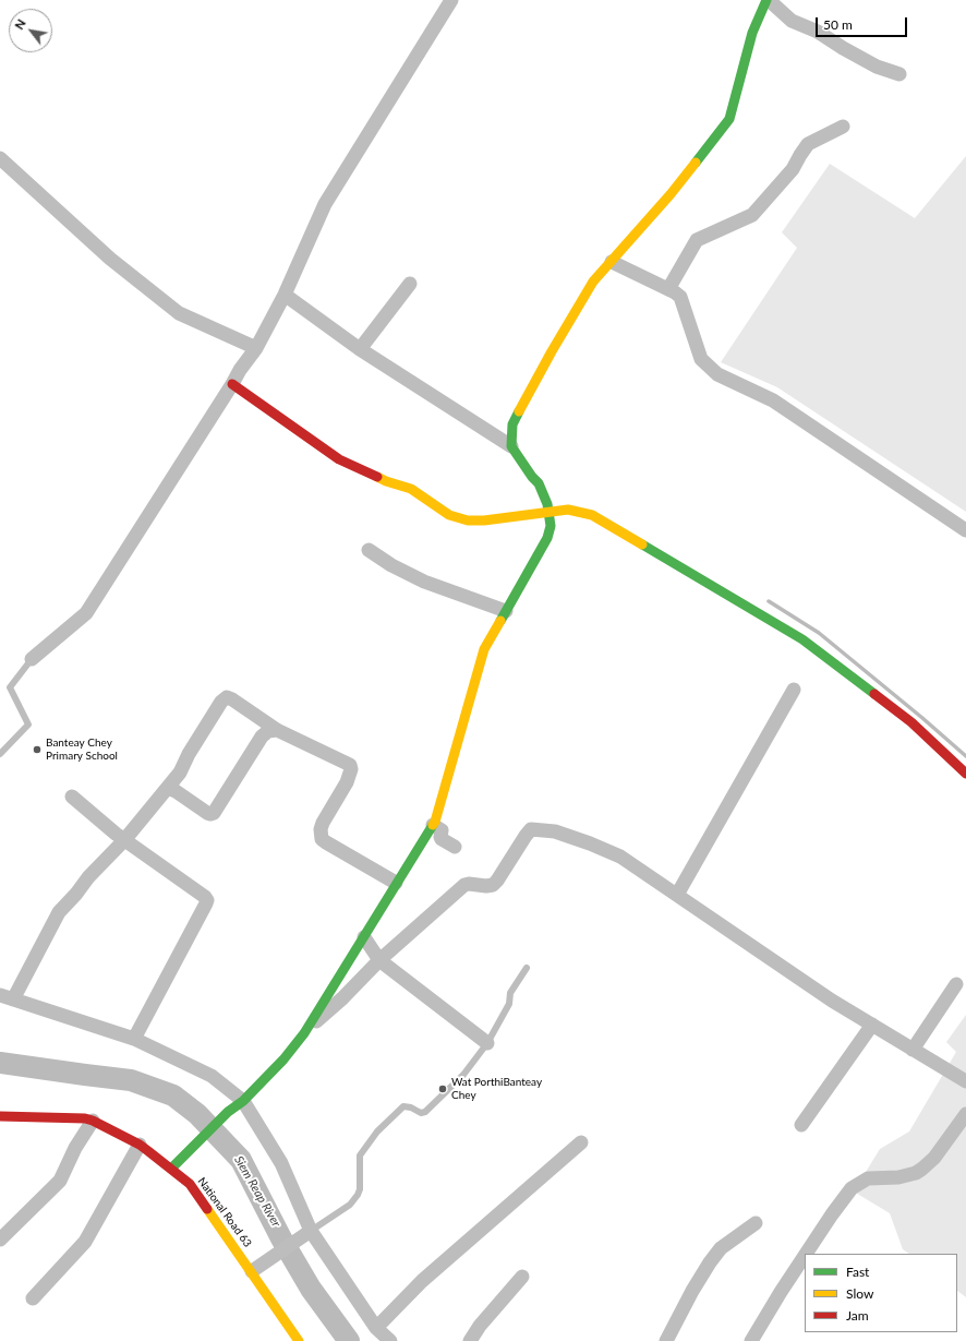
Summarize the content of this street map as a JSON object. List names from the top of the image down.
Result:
{
  "streets": {
    "street": ["National Road 63"]
  },
  "water": ["Siem Reap River"],
  "places": ["Banteay Chey Primary School", "Wat PorthiBanteay Chey"],
  "legend": ["Fast", "Slow", "Jam"],
  "scale_bar": "50 m",
  "north": "top left"
}
